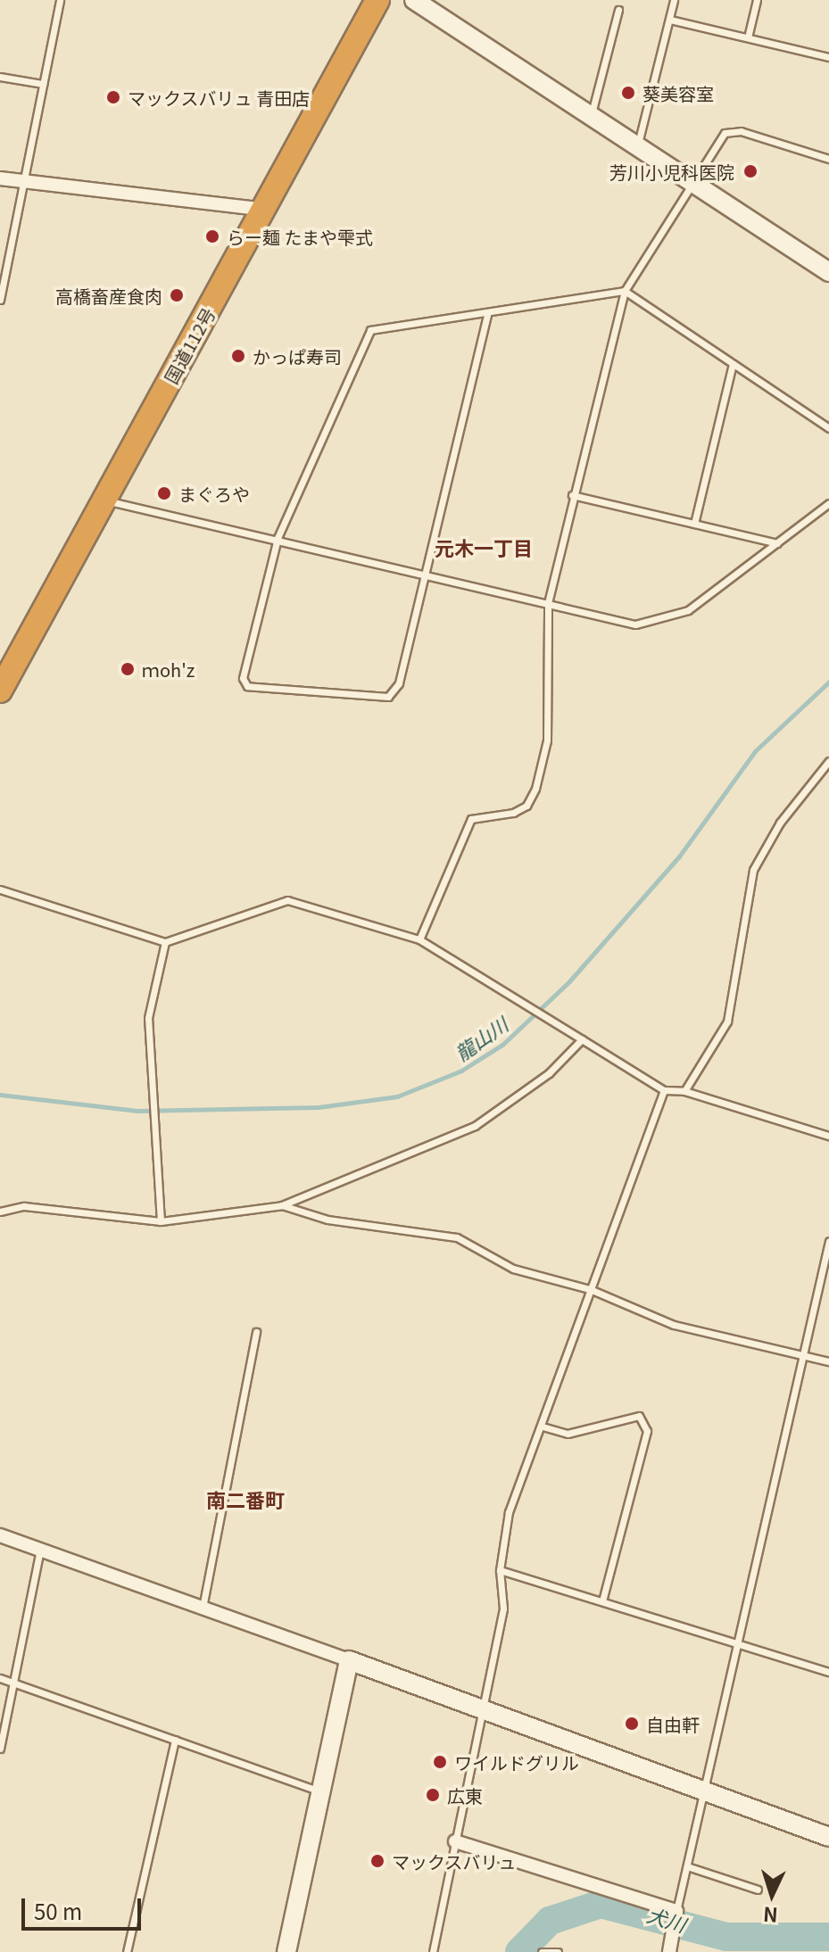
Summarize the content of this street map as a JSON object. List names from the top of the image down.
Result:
{
  "streets": {
    "highway": ["国道112号"]
  },
  "districts": ["元木一丁目", "南二番町"],
  "water": ["龍山川", "犬川"],
  "places": [
    "葵美容室",
    "マックスバリュ 青田店",
    "芳川小児科医院",
    "らー麺 たまや雫式",
    "高橋畜産食肉",
    "かっぱ寿司",
    "まぐろや",
    "ｍoh'z",
    "自由軒",
    "ワイルドグリル",
    "広東",
    "マックスバリュ"
  ],
  "scale_bar": "50 m",
  "north": "bottom"
}
